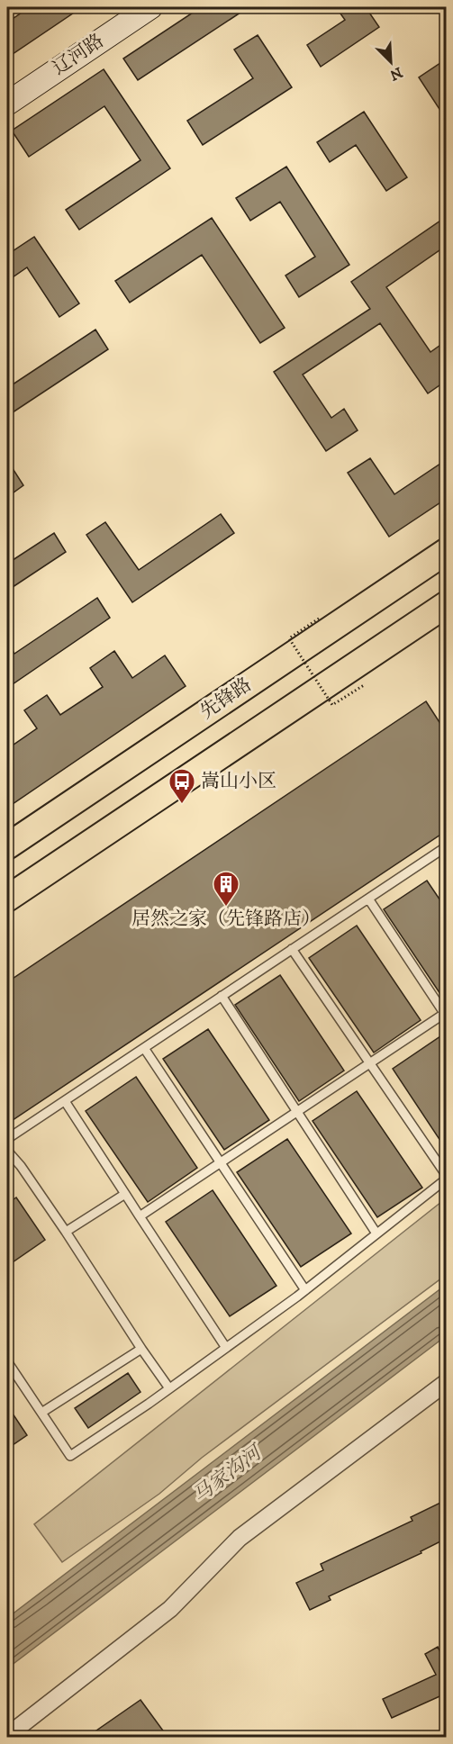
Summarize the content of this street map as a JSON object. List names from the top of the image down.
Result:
{
  "streets": {
    "main road": ["辽河路", "先锋路"]
  },
  "water": ["马家沟河"],
  "places": {
    "bus stop": ["嵩山小区"],
    "building": ["居然之家（先锋路店）"]
  },
  "north": "bottom right"
}
